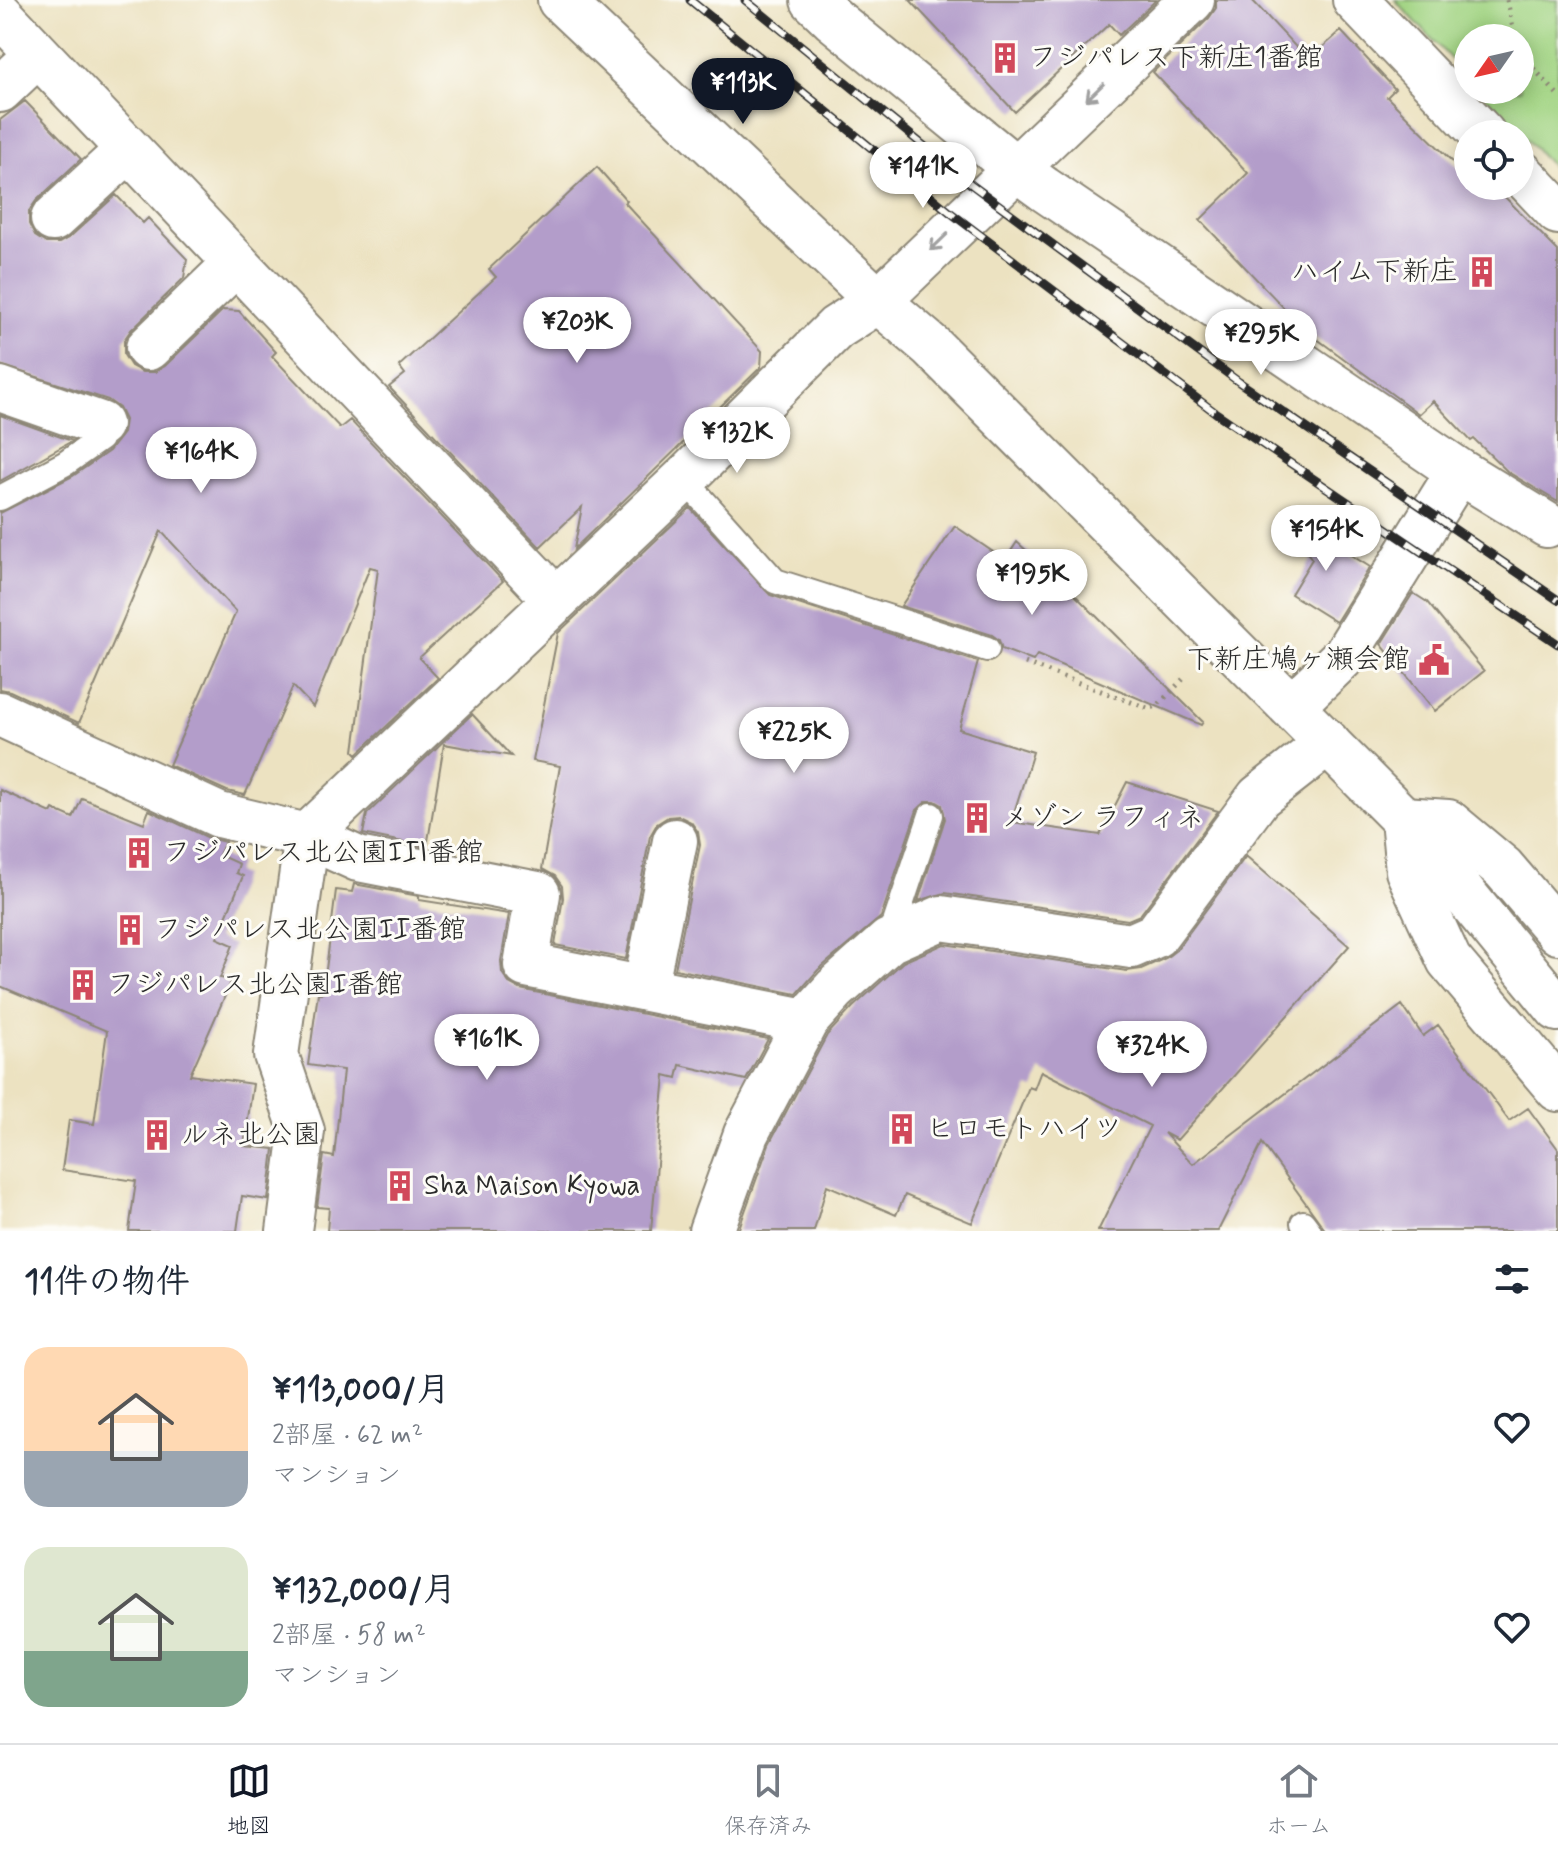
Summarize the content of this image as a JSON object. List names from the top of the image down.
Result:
{
  "places": {
    "building": [
      "フジパレス下新庄1番館",
      "ハイム下新庄",
      "メゾン ラフィネ",
      "フジパレス北公園III番館",
      "フジパレス北公園II番館",
      "フジパレス北公園I番館",
      "ヒロモトハイツ",
      "ルネ北公園",
      "Sha Maison Kyowa"
    ],
    "public building": ["下新庄鳩ヶ瀬会館"]
  },
  "north": "bottom left",
  "page": {
    "price": [
      "¥113K",
      "¥141K",
      "¥203K",
      "¥295K",
      "¥132K",
      "¥164K",
      "¥154K",
      "¥195K",
      "¥225K",
      "¥161K",
      "¥324K"
    ],
    "heading": "11件の物件",
    "list": [
      {
        "name": "¥113,000/月",
        "note": "2部屋 · 62 m² · マンション"
      },
      {
        "name": "¥132,000/月",
        "note": "2部屋 · 58 m² · マンション"
      }
    ],
    "tabs": ["地図", "保存済み", "ホーム"]
  }
}
